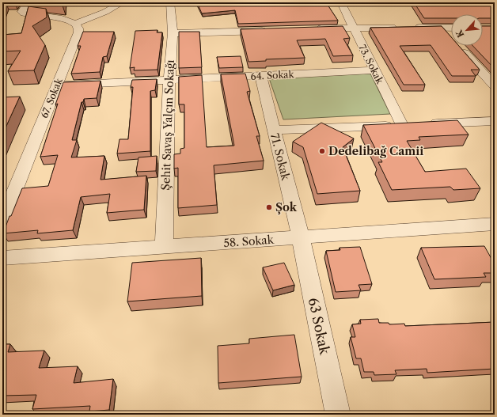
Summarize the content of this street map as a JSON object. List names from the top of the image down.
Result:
{
  "streets": {
    "street": [
      "73. Sokak",
      "64. Sokak",
      "67. Sokak",
      "Şehit Savaş Yalçın Sokağı",
      "71. Sokak",
      "58. Sokak",
      "63 Sokak"
    ]
  },
  "crossings": [
    ["73. Sokak", "64. Sokak"],
    ["64. Sokak", "67. Sokak"],
    ["64. Sokak", "Şehit Savaş Yalçın Sokağı"],
    ["64. Sokak", "71. Sokak"],
    ["Şehit Savaş Yalçın Sokağı", "58. Sokak"],
    ["71. Sokak", "58. Sokak"],
    ["71. Sokak", "63 Sokak"],
    ["58. Sokak", "63 Sokak"]
  ],
  "places": ["Dedelibağ Camii", "Şok"],
  "north": "bottom left"
}
